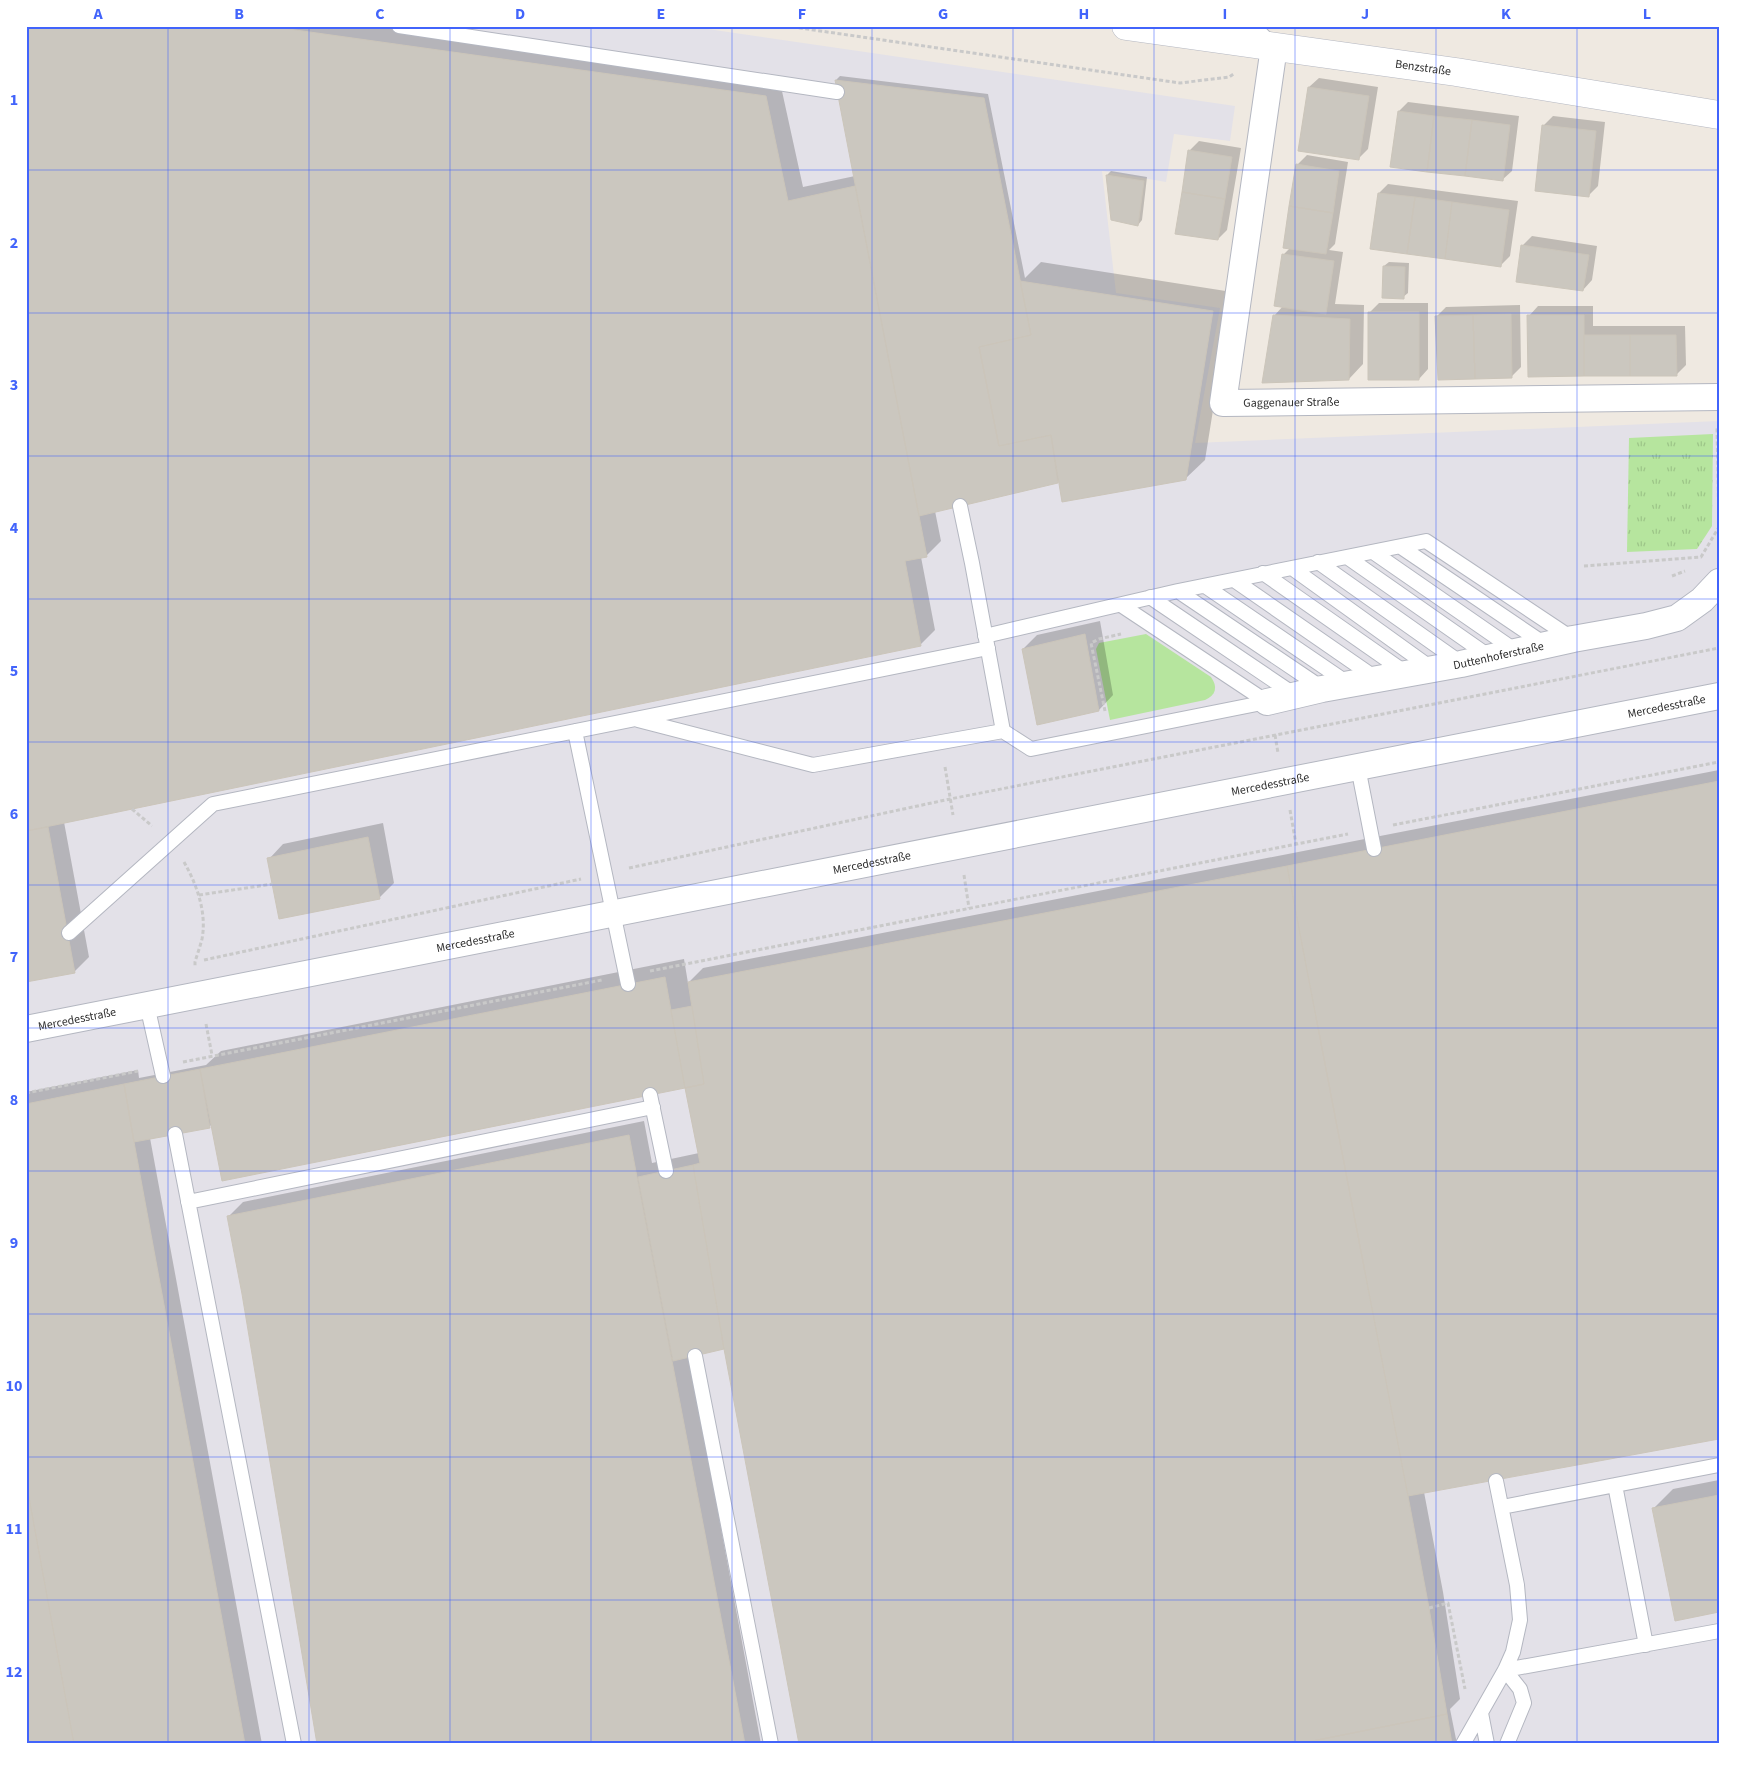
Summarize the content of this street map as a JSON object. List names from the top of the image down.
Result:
{
  "streets": {
    "main road": ["Benzstraße"],
    "street": ["Gaggenauer Straße", "Duttenhoferstraße", "Mercedesstraße"]
  },
  "crossings": [
    ["Benzstraße", "Gaggenauer Straße"]
  ],
  "grid": {
    "columns": [
      "A",
      "B",
      "C",
      "D",
      "E",
      "F",
      "G",
      "H",
      "I",
      "J",
      "K",
      "L"
    ],
    "rows": [
      "1",
      "2",
      "3",
      "4",
      "5",
      "6",
      "7",
      "8",
      "9",
      "10",
      "11",
      "12"
    ]
  }
}
